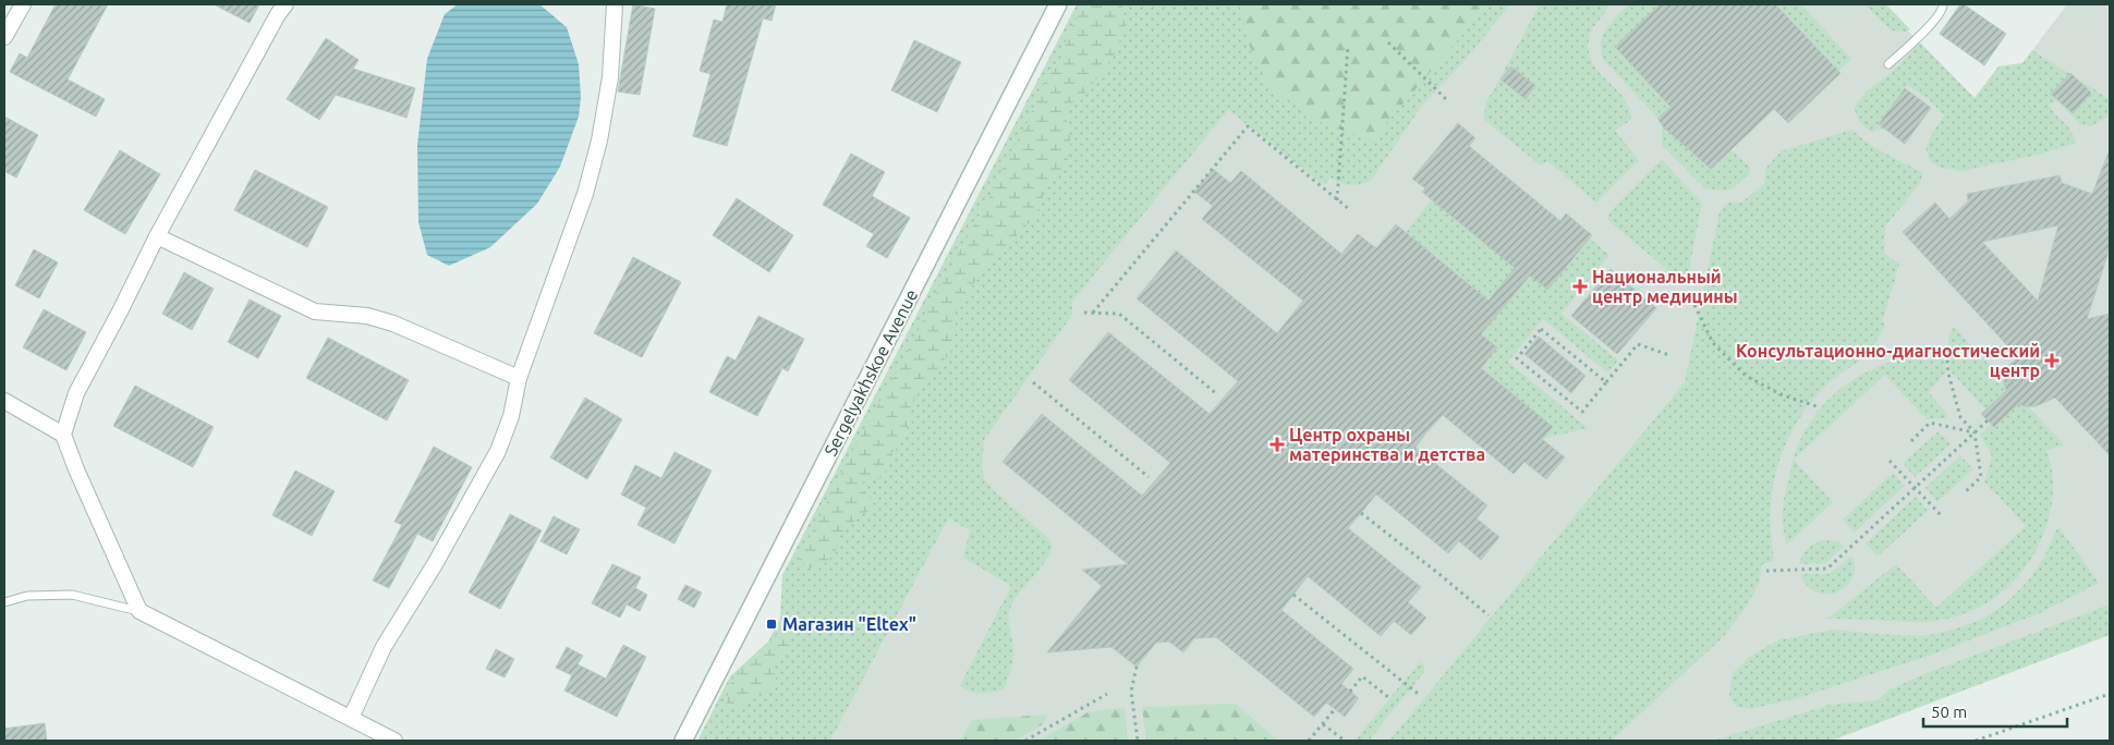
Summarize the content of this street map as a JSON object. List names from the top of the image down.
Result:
{
  "streets": {
    "main road": ["Sergelyakhskoe Avenue"]
  },
  "places": {
    "health": ["Национальный центр медицины", "Консультационно-диагностический центр", "Центр охраны материнства и детства"],
    "transit": ["Магазин \"Eltex\""]
  },
  "scale_bar": "50 m"
}
